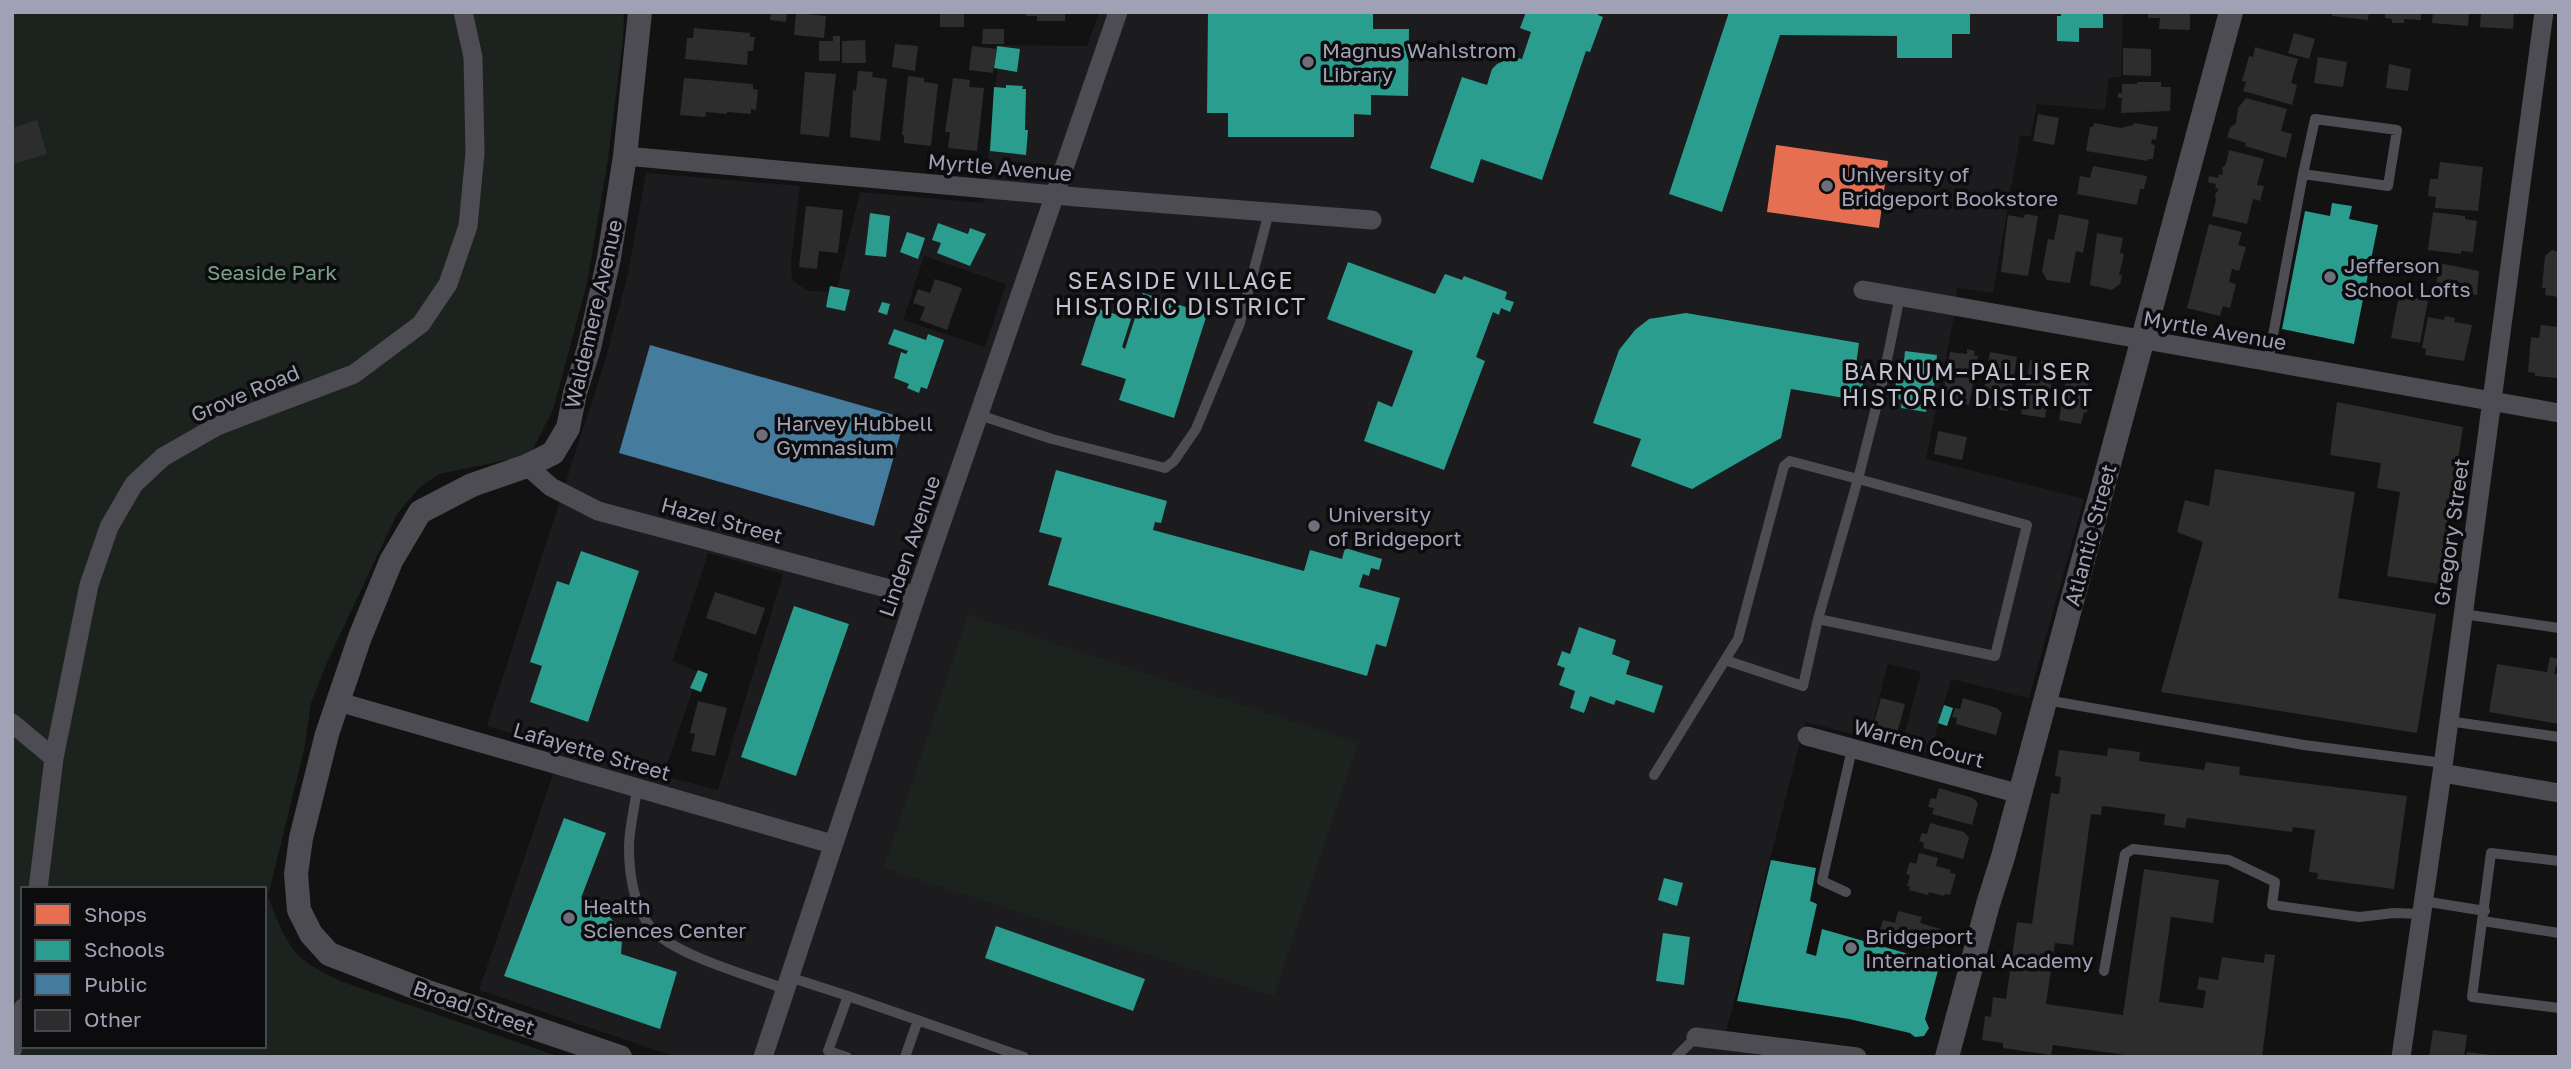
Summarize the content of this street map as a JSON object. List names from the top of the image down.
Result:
{
  "streets": {
    "street": [
      "Myrtle Avenue",
      "Waldemere Avenue",
      "Grove Road",
      "Hazel Street",
      "Gregory Street",
      "Atlantic Street",
      "Linden Avenue",
      "Warren Court",
      "Lafayette Street",
      "Broad Street"
    ]
  },
  "crossings": [
    ["Myrtle Avenue", "Waldemere Avenue"],
    ["Myrtle Avenue", "Gregory Street"],
    ["Myrtle Avenue", "Atlantic Street"],
    ["Myrtle Avenue", "Linden Avenue"],
    ["Waldemere Avenue", "Hazel Street"],
    ["Waldemere Avenue", "Lafayette Street"],
    ["Waldemere Avenue", "Broad Street"],
    ["Hazel Street", "Linden Avenue"],
    ["Atlantic Street", "Warren Court"],
    ["Linden Avenue", "Lafayette Street"]
  ],
  "districts": ["SEASIDE VILLAGE HISTORIC DISTRICT", "BARNUM–PALLISER HISTORIC DISTRICT"],
  "parks": ["Seaside Park"],
  "places": [
    "Magnus Wahlstrom Library",
    "University of Bridgeport Bookstore",
    "Jefferson School Lofts",
    "Harvey Hubbell Gymnasium",
    "University of Bridgeport",
    "Health Sciences Center",
    "Bridgeport International Academy"
  ],
  "legend": [
    "Shops",
    "Schools",
    "Public",
    "Other"
  ]
}
